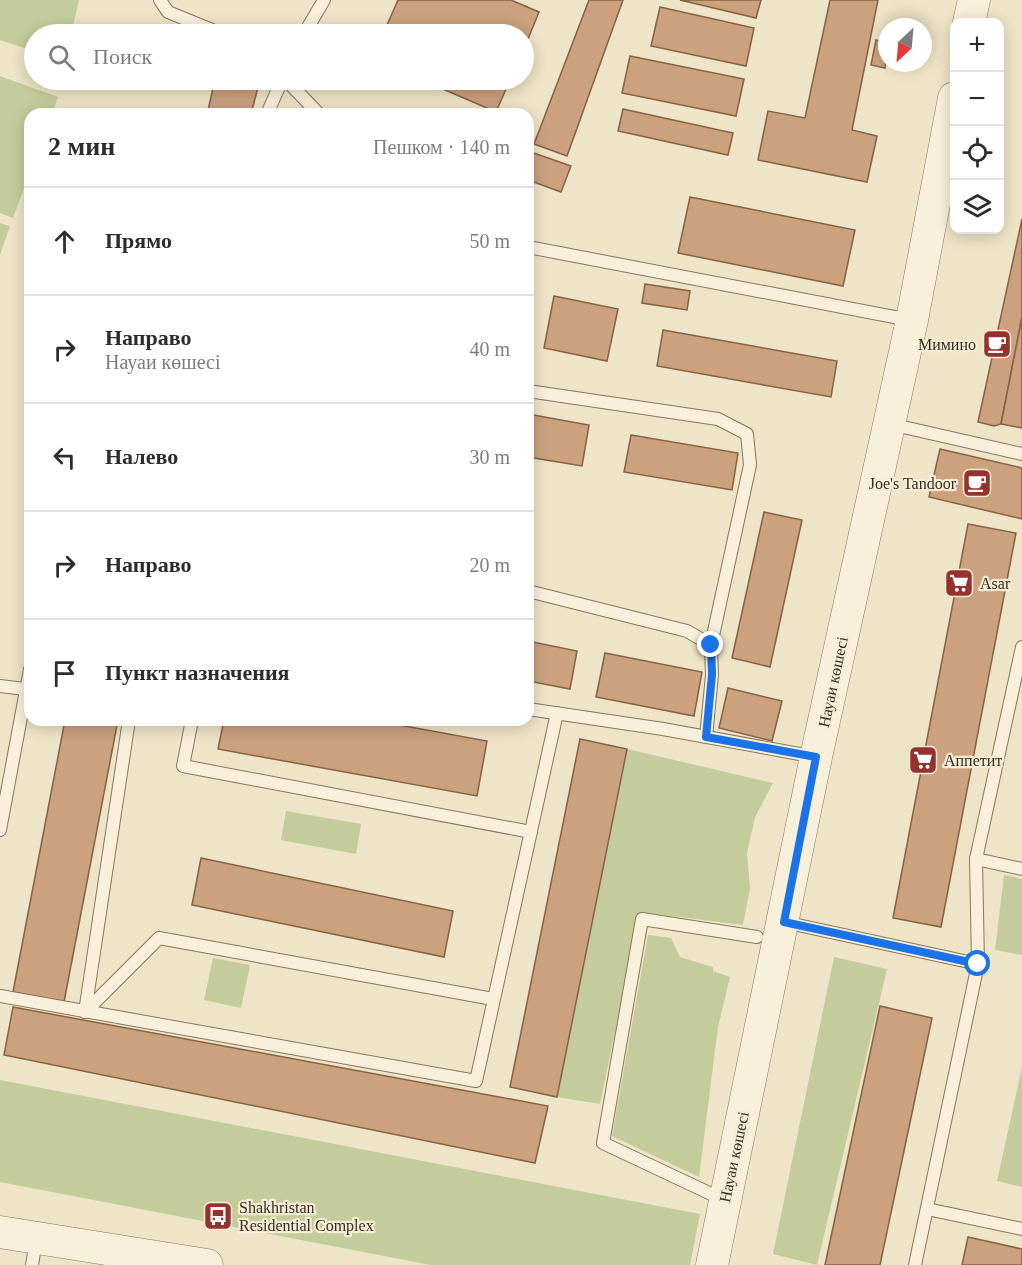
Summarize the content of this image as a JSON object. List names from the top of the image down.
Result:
{
  "streets": {
    "street": ["Науаи көшесі"]
  },
  "places": {
    "cafe": ["Мимино", "Joe's Tandoor"],
    "supermarket": ["Asar", "Аппетит"],
    "bus stop": ["Shakhristan Residential Complex"]
  },
  "north": "bottom left",
  "page": {
    "map_buttons": ["+", "−"],
    "search": "Поиск",
    "heading": ["2 мин", "Пешком · 140 m"],
    "list": [
      ["Прямо", "50 m"],
      ["Направо", "Науаи көшесі", "40 m"],
      ["Налево", "30 m"],
      ["Направо", "20 m"],
      "Пункт назначения"
    ]
  }
}
